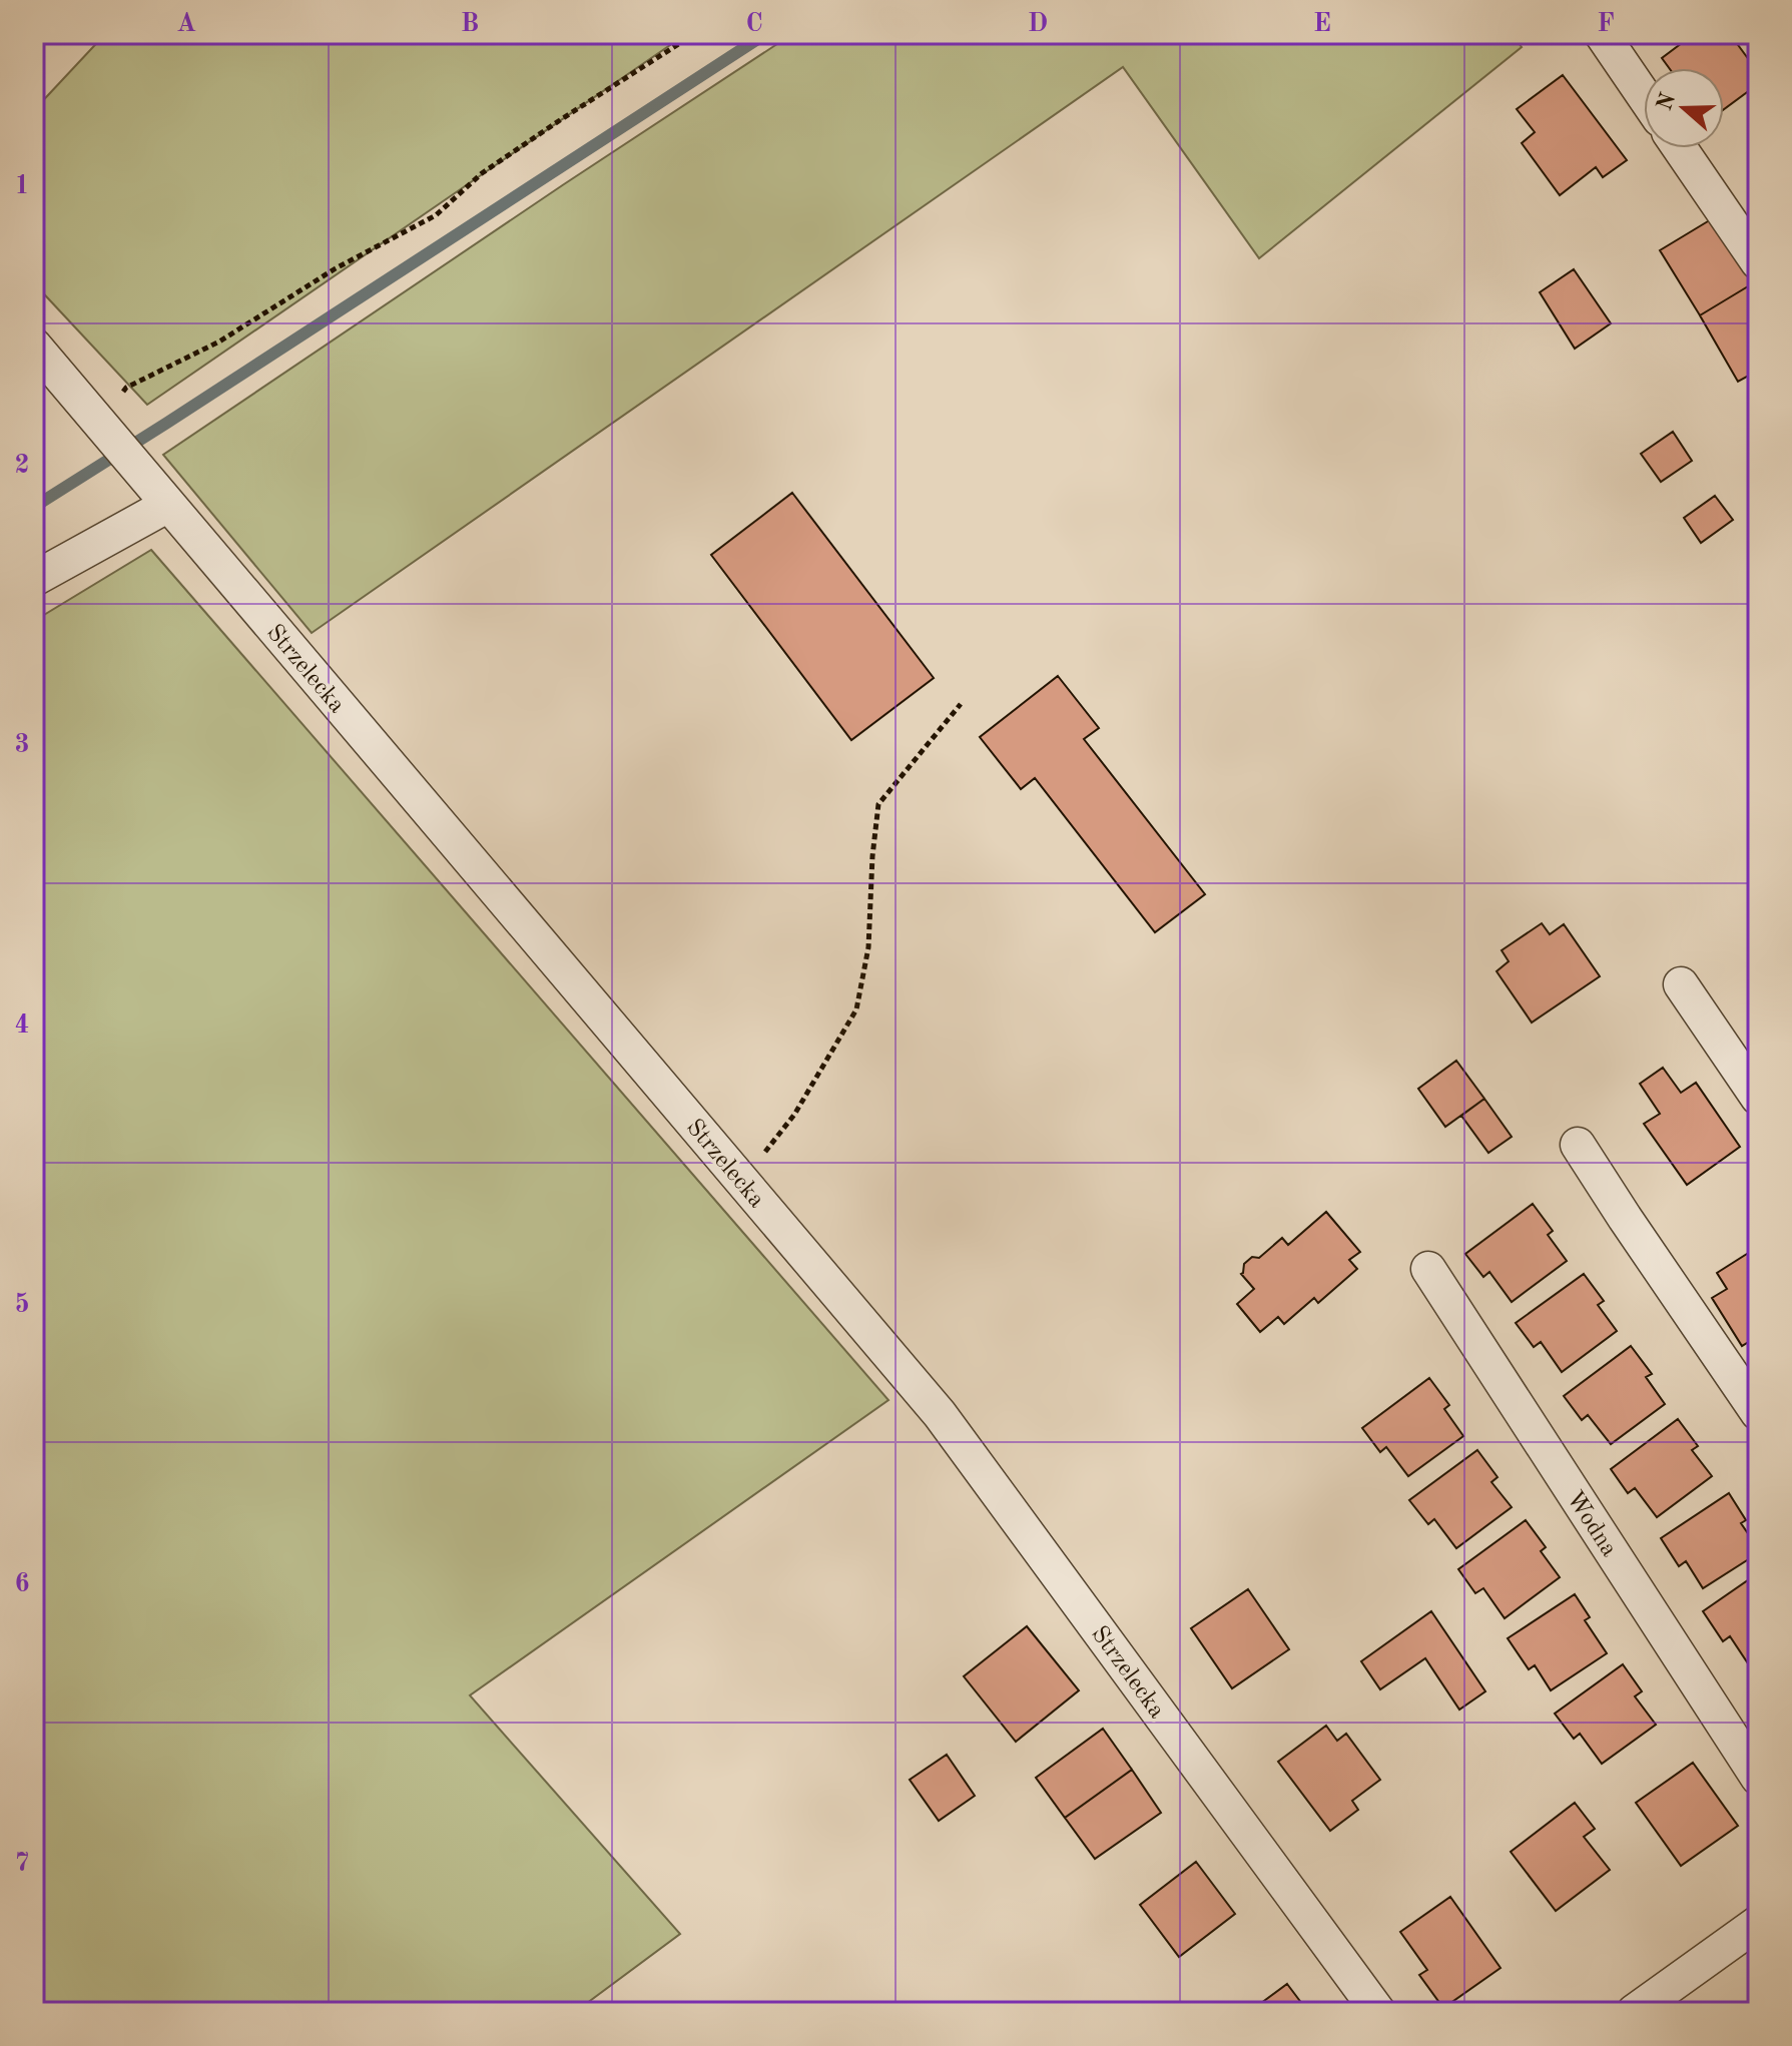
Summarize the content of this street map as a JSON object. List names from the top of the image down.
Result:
{
  "streets": {
    "street": ["Strzelecka", "Wodna"]
  },
  "north": "left",
  "grid": {
    "columns": [
      "A",
      "B",
      "C",
      "D",
      "E",
      "F"
    ],
    "rows": [
      "1",
      "2",
      "3",
      "4",
      "5",
      "6",
      "7"
    ]
  }
}
